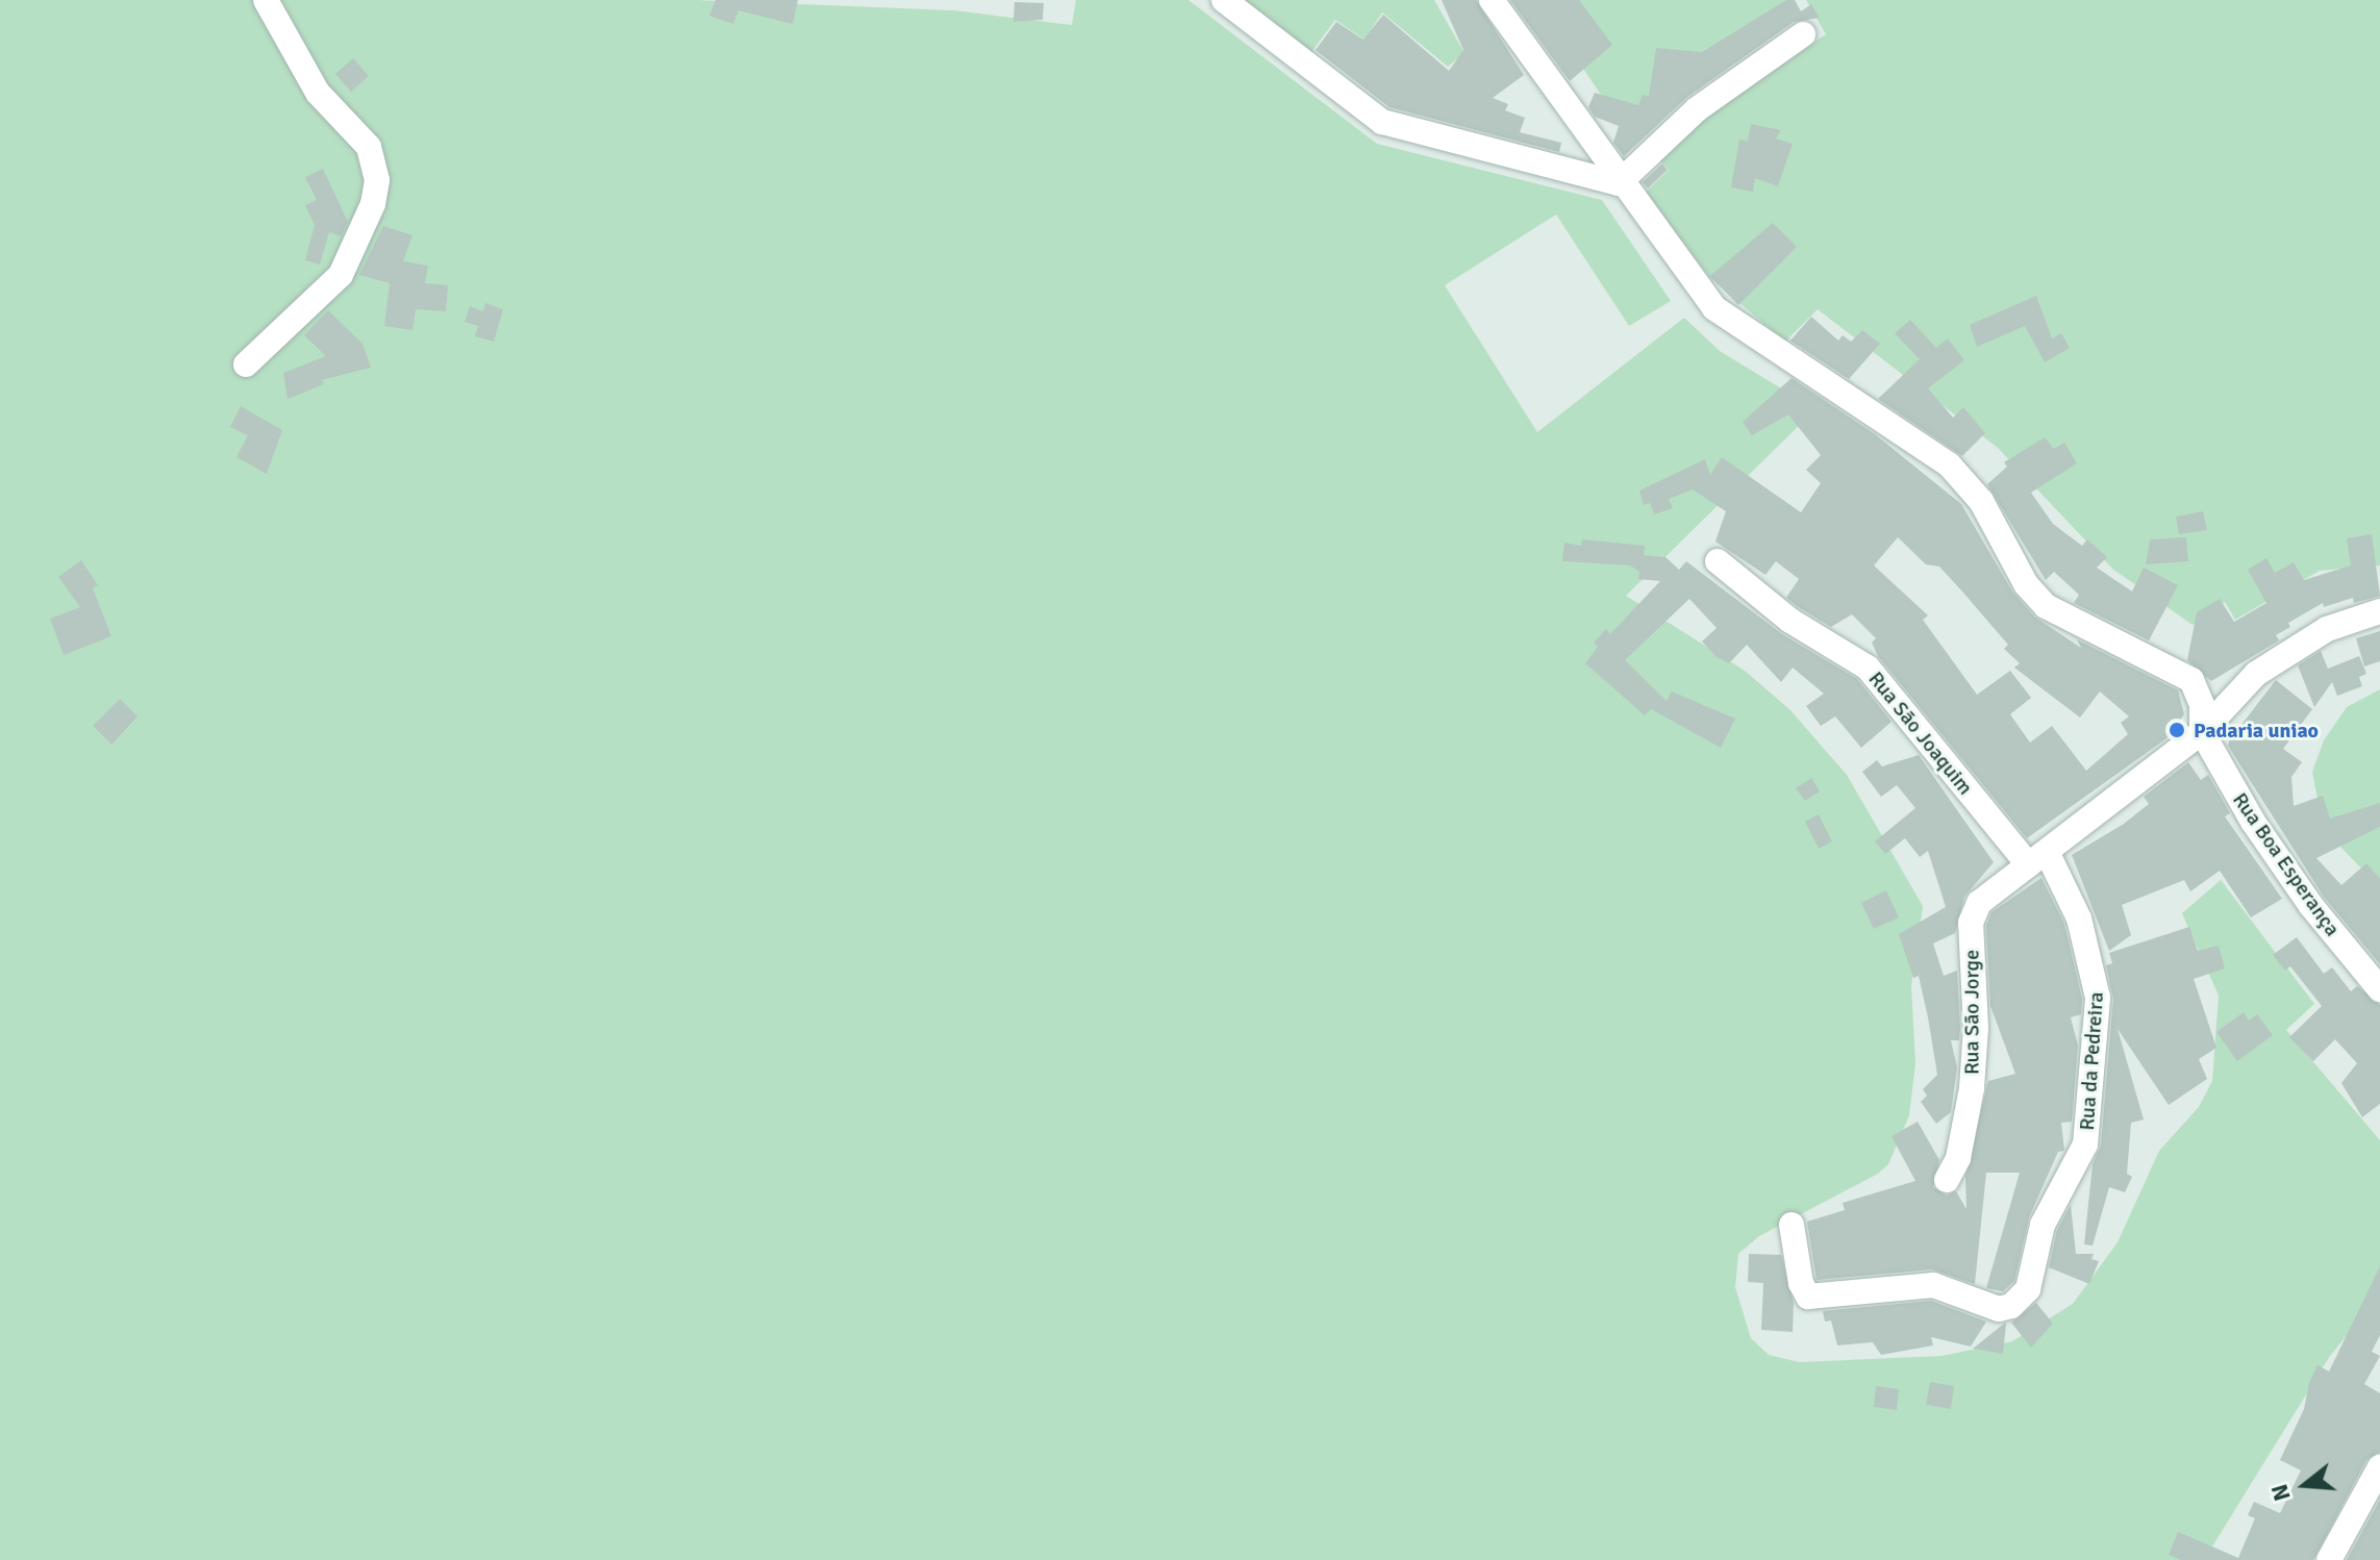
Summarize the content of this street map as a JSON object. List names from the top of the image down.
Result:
{
  "streets": {
    "street": [
      "Rua São Joaquim",
      "Rua Boa Esperança",
      "Rua São Jorge",
      "Rua da Pedreira"
    ]
  },
  "crossings": [
    ["Rua São Joaquim", "Rua São Jorge"],
    ["Rua São Joaquim", "Rua da Pedreira"],
    ["Rua Boa Esperança", "Rua São Jorge"],
    ["Rua São Jorge", "Rua da Pedreira"]
  ],
  "places": ["Padaria uniao"],
  "north": "left"
}
